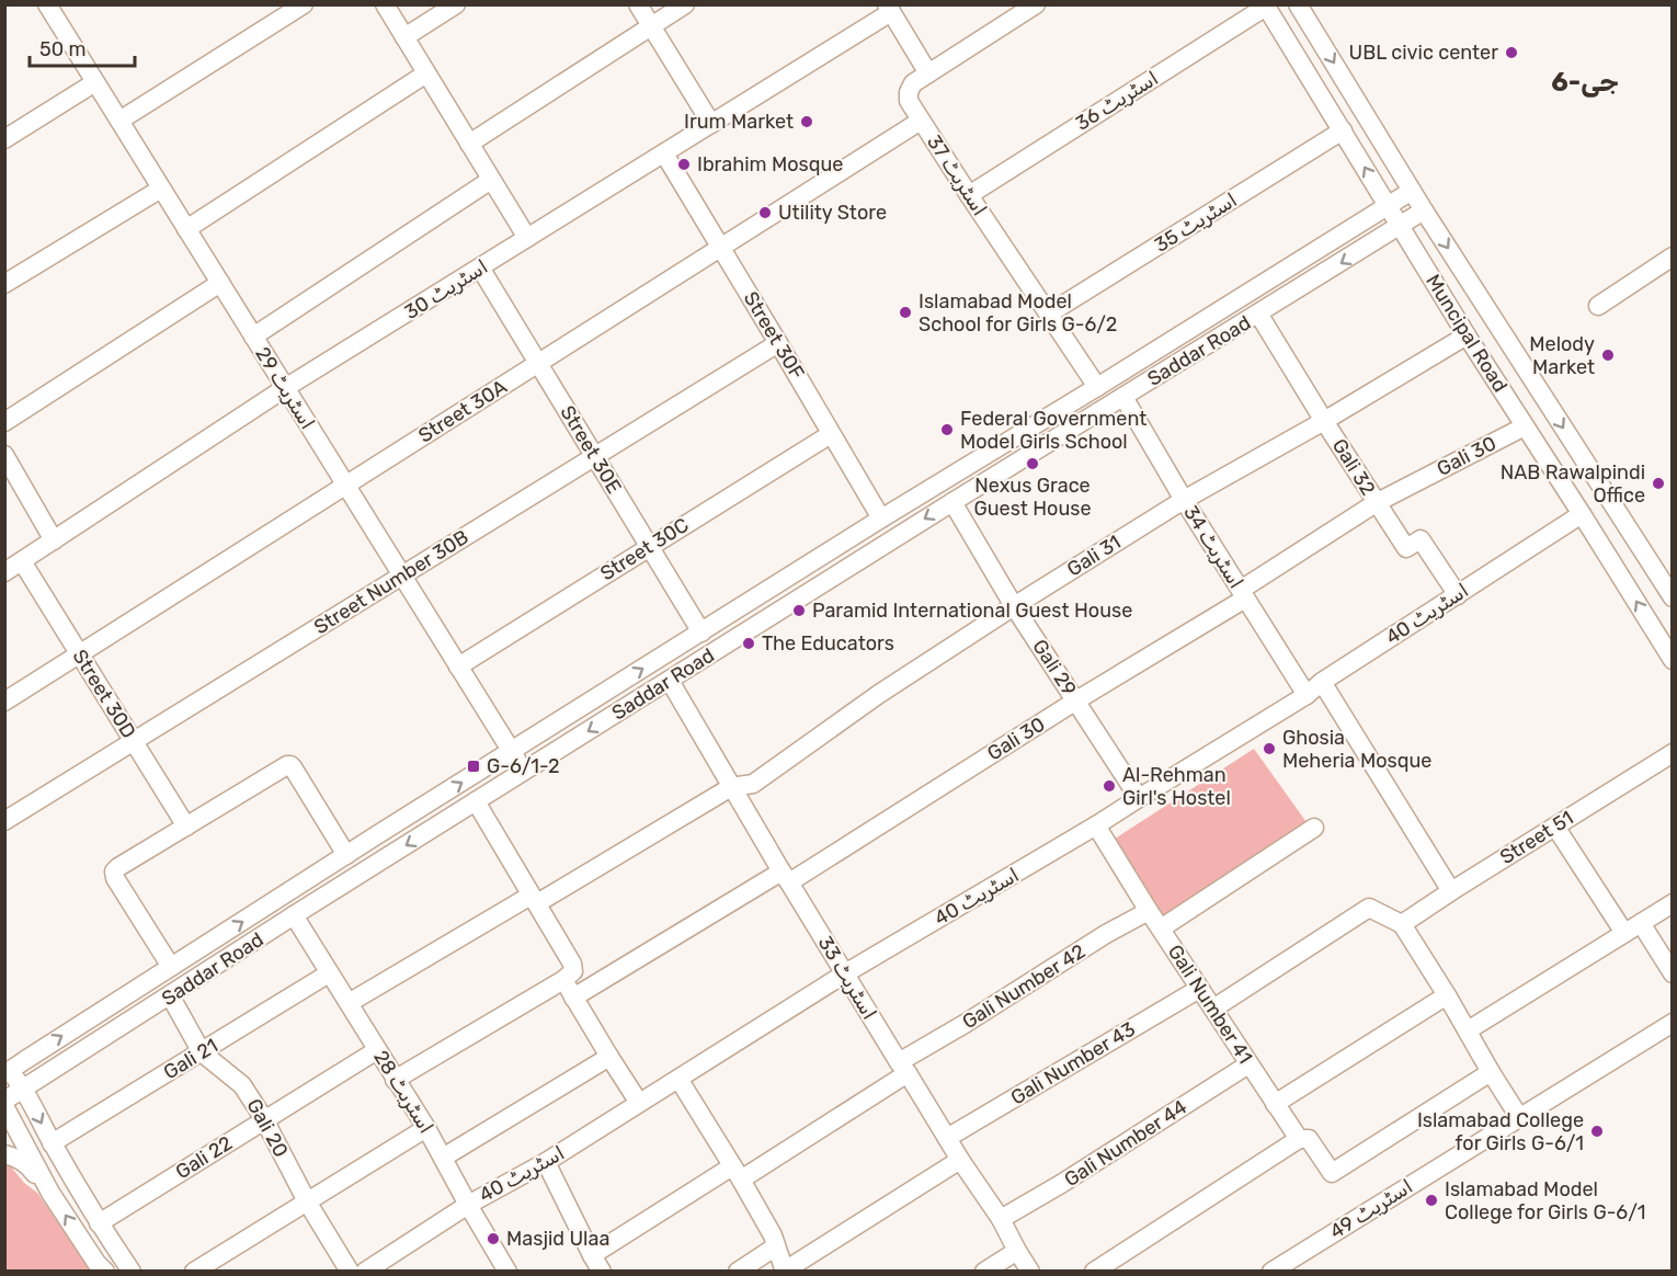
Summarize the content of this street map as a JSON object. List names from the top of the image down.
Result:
{
  "streets": {
    "street": [
      "اسٹریٹ 36",
      "اسٹریٹ 37",
      "اسٹریٹ 35",
      "اسٹریٹ 30",
      "Muncipal Road",
      "Street 30F",
      "Saddar Road",
      "اسٹریٹ 29",
      "Street 30A",
      "Street 30E",
      "Gali 30",
      "Gali 32",
      "اسٹریٹ 34",
      "Street 30C",
      "Gali 31",
      "Street Number 30B",
      "اسٹریٹ 40",
      "Gali 29",
      "Street 30D",
      "Street 51",
      "اسٹریٹ 33",
      "Gali Number 42",
      "Gali Number 41",
      "Gali 21",
      "Gali Number 43",
      "اسٹریٹ 28",
      "Gali 20",
      "Gali Number 44",
      "Gali 22",
      "اسٹریٹ 49"
    ]
  },
  "crossings": [
    ["اسٹریٹ 36", "اسٹریٹ 37"],
    ["اسٹریٹ 36", "Muncipal Road"],
    ["اسٹریٹ 37", "اسٹریٹ 35"],
    ["اسٹریٹ 37", "Saddar Road"],
    ["اسٹریٹ 37", "Street 30A"],
    ["اسٹریٹ 35", "Muncipal Road"],
    ["اسٹریٹ 30", "Street 30F"],
    ["اسٹریٹ 30", "اسٹریٹ 29"],
    ["اسٹریٹ 30", "Street 30E"],
    ["اسٹریٹ 30", "Street 30D"],
    ["Muncipal Road", "Saddar Road"],
    ["Muncipal Road", "Gali 30"],
    ["Muncipal Road", "Gali 31"],
    ["Muncipal Road", "اسٹریٹ 40"],
    ["Street 30F", "Saddar Road"],
    ["Street 30F", "Street 30A"],
    ["Street 30F", "Street 30C"],
    ["Street 30F", "Street Number 30B"],
    ["Saddar Road", "اسٹریٹ 29"],
    ["Saddar Road", "Street 30E"],
    ["Saddar Road", "Gali 32"],
    ["Saddar Road", "اسٹریٹ 34"],
    ["Saddar Road", "Gali 29"],
    ["Saddar Road", "اسٹریٹ 33"],
    ["Saddar Road", "اسٹریٹ 28"],
    ["Saddar Road", "Gali 20"],
    ["اسٹریٹ 29", "Street 30A"],
    ["اسٹریٹ 29", "Street 30C"],
    ["اسٹریٹ 29", "Street Number 30B"],
    ["Street 30A", "Street 30E"],
    ["Street 30A", "Street 30D"],
    ["Street 30E", "Street 30C"],
    ["Street 30E", "Street Number 30B"],
    ["Gali 30", "Gali 32"],
    ["Gali 30", "اسٹریٹ 34"],
    ["Gali 30", "Gali 29"],
    ["Gali 30", "اسٹریٹ 33"],
    ["Gali 32", "Gali 31"],
    ["Gali 32", "اسٹریٹ 40"],
    ["اسٹریٹ 34", "Gali 31"],
    ["اسٹریٹ 34", "اسٹریٹ 40"],
    ["Gali 31", "Gali 29"],
    ["Gali 31", "اسٹریٹ 33"],
    ["Gali 31", "اسٹریٹ 28"],
    ["Street Number 30B", "Street 30D"],
    ["اسٹریٹ 40", "Gali 29"],
    ["اسٹریٹ 40", "اسٹریٹ 33"],
    ["اسٹریٹ 40", "Gali Number 41"],
    ["اسٹریٹ 40", "اسٹریٹ 28"],
    ["اسٹریٹ 33", "Gali Number 42"],
    ["اسٹریٹ 33", "Gali Number 43"],
    ["اسٹریٹ 33", "Gali Number 44"],
    ["Gali Number 42", "Gali Number 41"],
    ["Gali Number 41", "Gali Number 43"],
    ["Gali Number 41", "Gali Number 44"],
    ["Gali 21", "اسٹریٹ 28"],
    ["Gali 21", "Gali 20"],
    ["اسٹریٹ 28", "Gali 22"],
    ["Gali 20", "Gali 22"]
  ],
  "districts": ["جی-6"],
  "places": {
    "other": [
      "UBL civic center",
      "Irum Market",
      "Ibrahim Mosque",
      "Utility Store",
      "Islamabad Model School for Girls G-6/2",
      "Melody Market",
      "Federal Government Model Girls School",
      "Nexus Grace Guest House",
      "NAB Rawalpindi Office",
      "Paramid International Guest House",
      "The Educators",
      "Ghosia Meheria Mosque",
      "Al-Rehman Girl's Hostel",
      "Islamabad College for Girls G-6/1",
      "Islamabad Model College for Girls G-6/1",
      "Masjid Ulaa"
    ],
    "transit": ["G-6/1-2"]
  },
  "scale_bar": "50 m"
}
